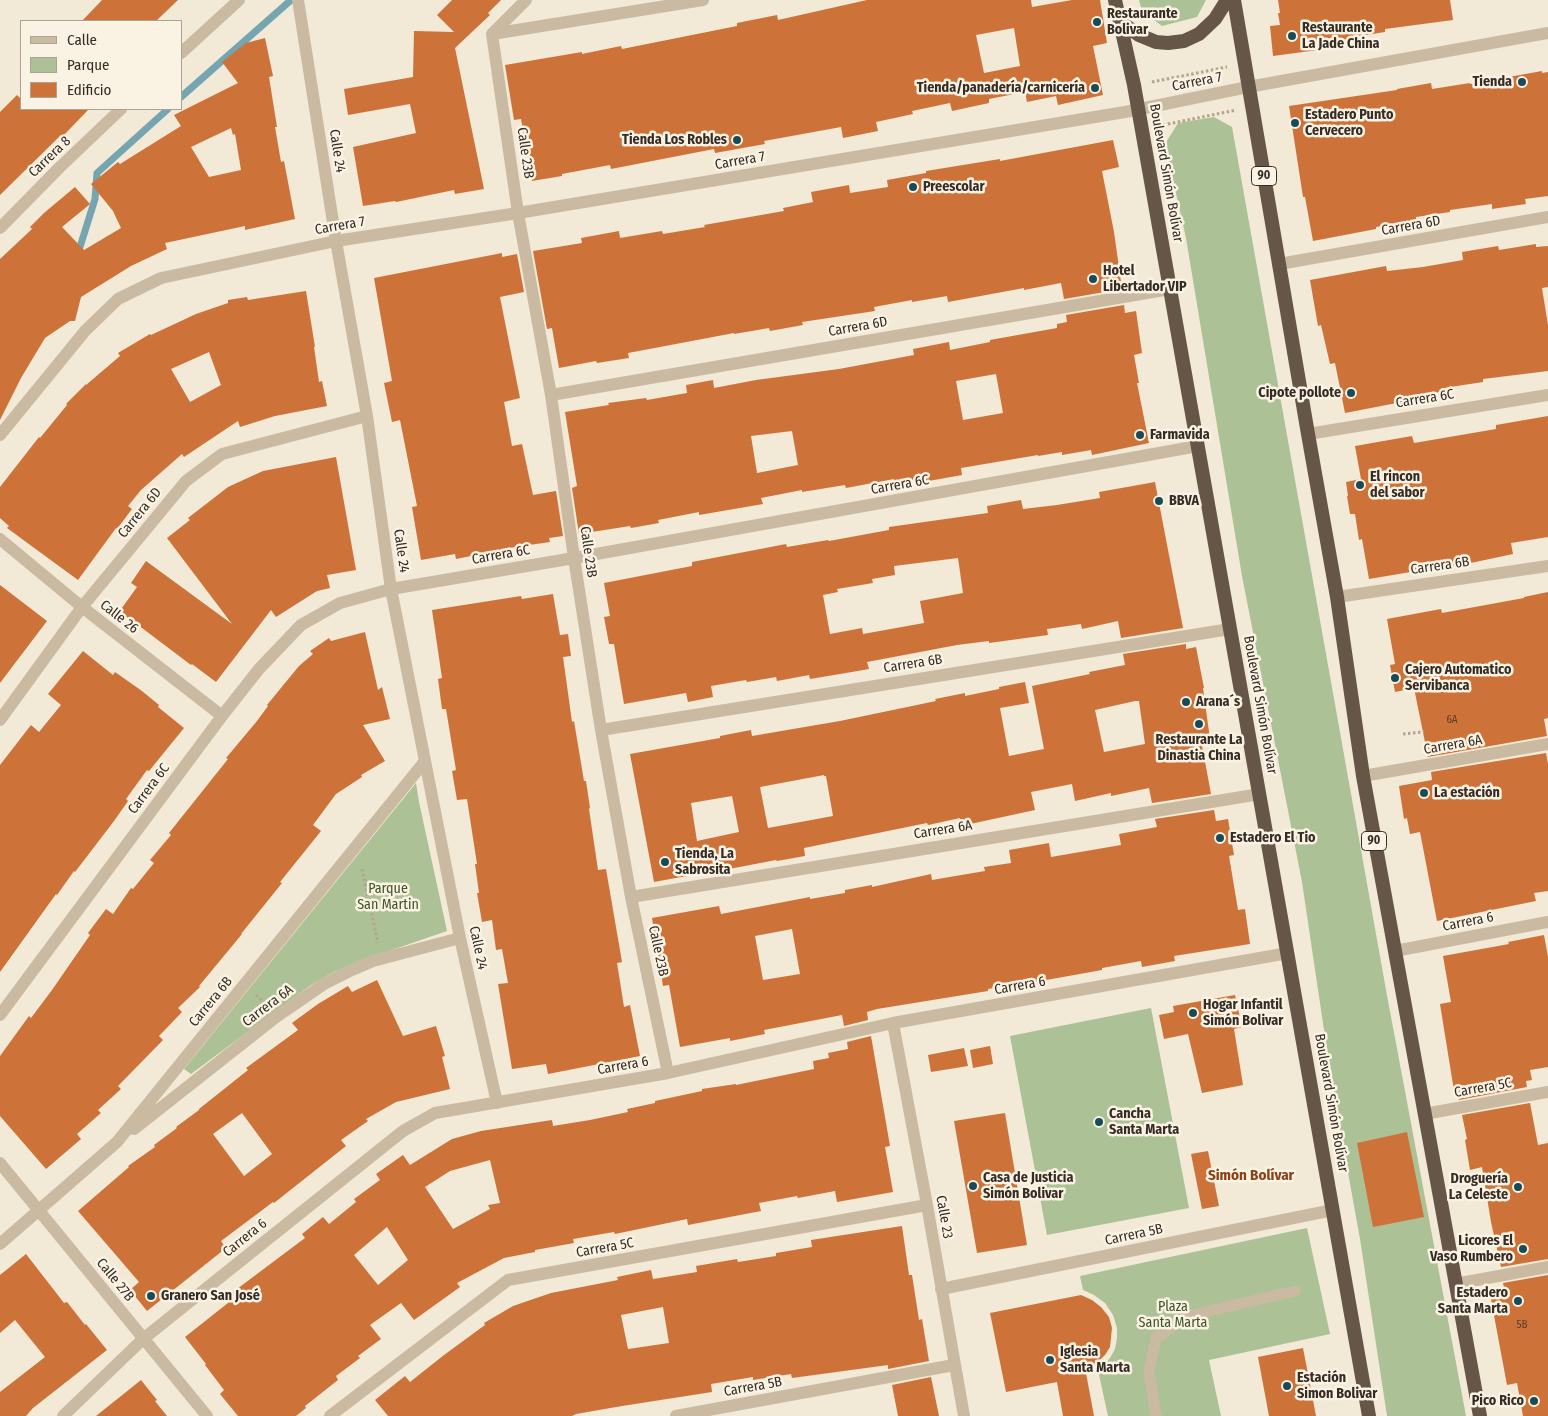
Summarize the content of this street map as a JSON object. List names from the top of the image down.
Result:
{
  "streets": {
    "highway": ["Boulevard Simón Bolívar", "90"],
    "street": [
      "Carrera 7",
      "Calle 24",
      "Calle 23B",
      "Carrera 8",
      "Carrera 6D",
      "Carrera 6C",
      "Carrera 6B",
      "Calle 26",
      "Carrera 6A",
      "Carrera 6",
      "Carrera 5C",
      "Calle 23",
      "Carrera 5B",
      "Calle 27B"
    ]
  },
  "crossings": [
    ["Carrera 7", "Calle 24"],
    ["Carrera 7", "Calle 23B"],
    ["Carrera 7", "Boulevard Simón Bolívar"],
    ["Carrera 7", "90"],
    ["Calle 24", "Carrera 6D"],
    ["Calle 24", "Carrera 6C"],
    ["Calle 24", "Carrera 6B"],
    ["Calle 24", "Carrera 6A"],
    ["Calle 24", "Carrera 6"],
    ["Calle 23B", "Carrera 6D"],
    ["Calle 23B", "Carrera 6C"],
    ["Calle 23B", "Carrera 6B"],
    ["Calle 23B", "Carrera 6A"],
    ["Calle 23B", "Carrera 6"],
    ["Boulevard Simón Bolívar", "Carrera 6D"],
    ["Boulevard Simón Bolívar", "Carrera 6C"],
    ["Boulevard Simón Bolívar", "Carrera 6B"],
    ["Boulevard Simón Bolívar", "Carrera 6A"],
    ["Boulevard Simón Bolívar", "Carrera 6"],
    ["Boulevard Simón Bolívar", "Carrera 5B"],
    ["90", "Carrera 6D"],
    ["90", "Carrera 6C"],
    ["90", "Carrera 6B"],
    ["90", "Carrera 6A"],
    ["90", "Carrera 6"],
    ["90", "Carrera 5C"],
    ["Carrera 6D", "Calle 26"],
    ["Carrera 6C", "Calle 26"],
    ["Carrera 6B", "Carrera 6A"],
    ["Carrera 6B", "Calle 27B"],
    ["Carrera 6", "Calle 23"],
    ["Carrera 6", "Calle 27B"],
    ["Carrera 5C", "Calle 23"],
    ["Calle 23", "Carrera 5B"]
  ],
  "districts": ["Simón Bolívar"],
  "parks": ["Parque San Martin", "Plaza Santa Marta"],
  "places": [
    "Restaurante Bolivar",
    "Restaurante La Jade China",
    "Tienda",
    "Tienda/panadería/carnicería",
    "Estadero Punto Cervecero",
    "Tienda Los Robles",
    "Preescolar",
    "Hotel Libertador VIP",
    "Cipote pollote",
    "Farmavida",
    "El rincon del sabor",
    "BBVA",
    "Cajero Automatico Servibanca",
    "Arana´s",
    "Restaurante La Dinastia China",
    "La estación",
    "Estadero El Tio",
    "Tienda, La Sabrosita",
    "Hogar Infantil Simón Bolivar",
    "Cancha Santa Marta",
    "Casa de Justicia Simón Bolivar",
    "Droguería La Celeste",
    "Licores El Vaso Rumbero",
    "Granero San José",
    "Estadero Santa Marta",
    "Iglesia Santa Marta",
    "Estación Simon Bolivar",
    "Pico Rico"
  ],
  "house_numbers": ["6A", "5B"],
  "legend": ["Calle", "Parque", "Edificio"]
}
